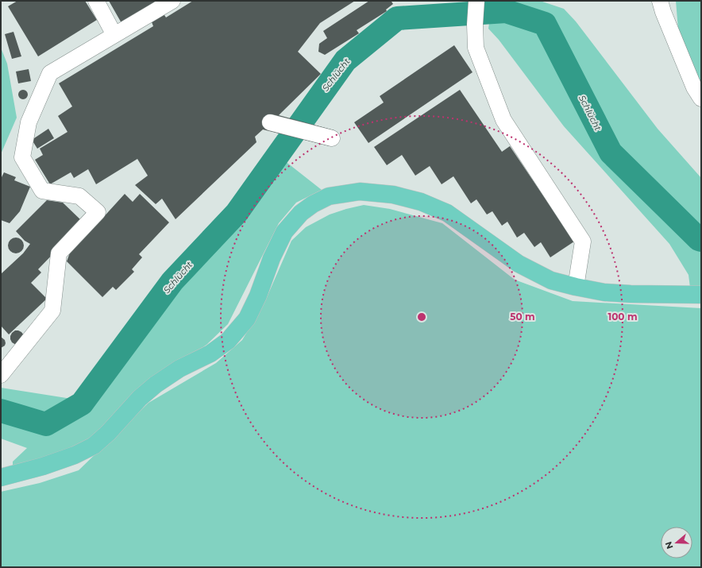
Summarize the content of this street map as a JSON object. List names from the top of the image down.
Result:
{
  "water": ["Schlücht"],
  "north": "left",
  "rings": ["50 m", "100 m"]
}
